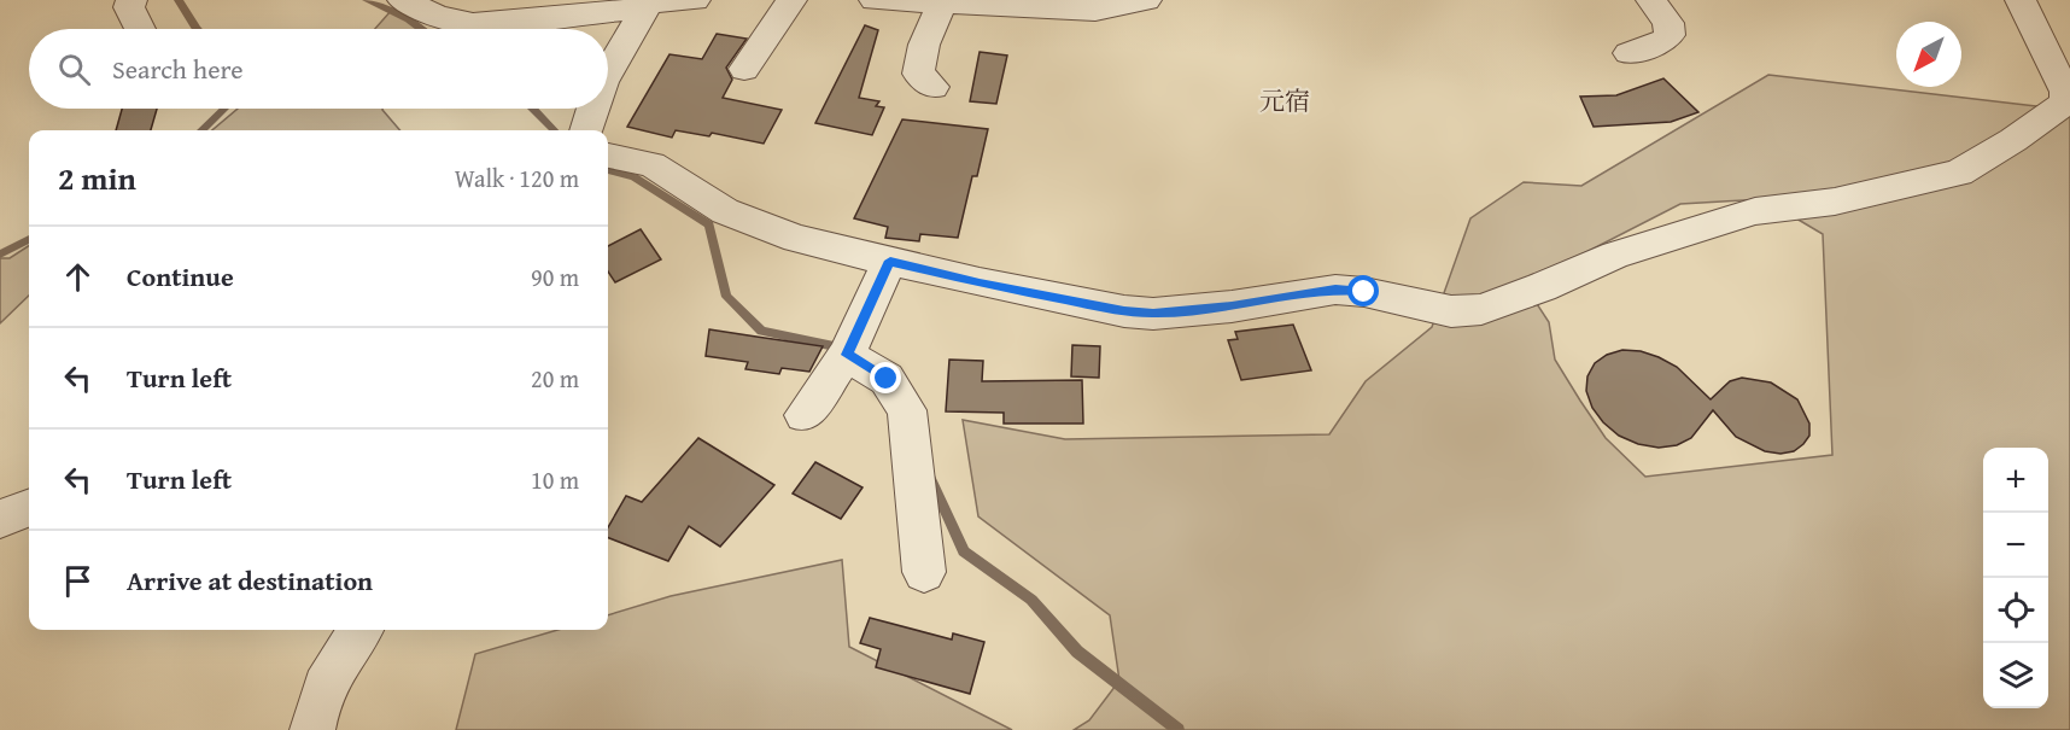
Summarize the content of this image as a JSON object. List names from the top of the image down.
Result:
{
  "districts": ["元宿"],
  "north": "bottom left",
  "page": {
    "search": "Search here",
    "heading": ["2 min", "Walk · 120 m"],
    "list": [
      ["Continue", "90 m"],
      ["Turn left", "20 m"],
      ["Turn left", "10 m"],
      "Arrive at destination"
    ],
    "map_buttons": ["+", "−"]
  }
}
